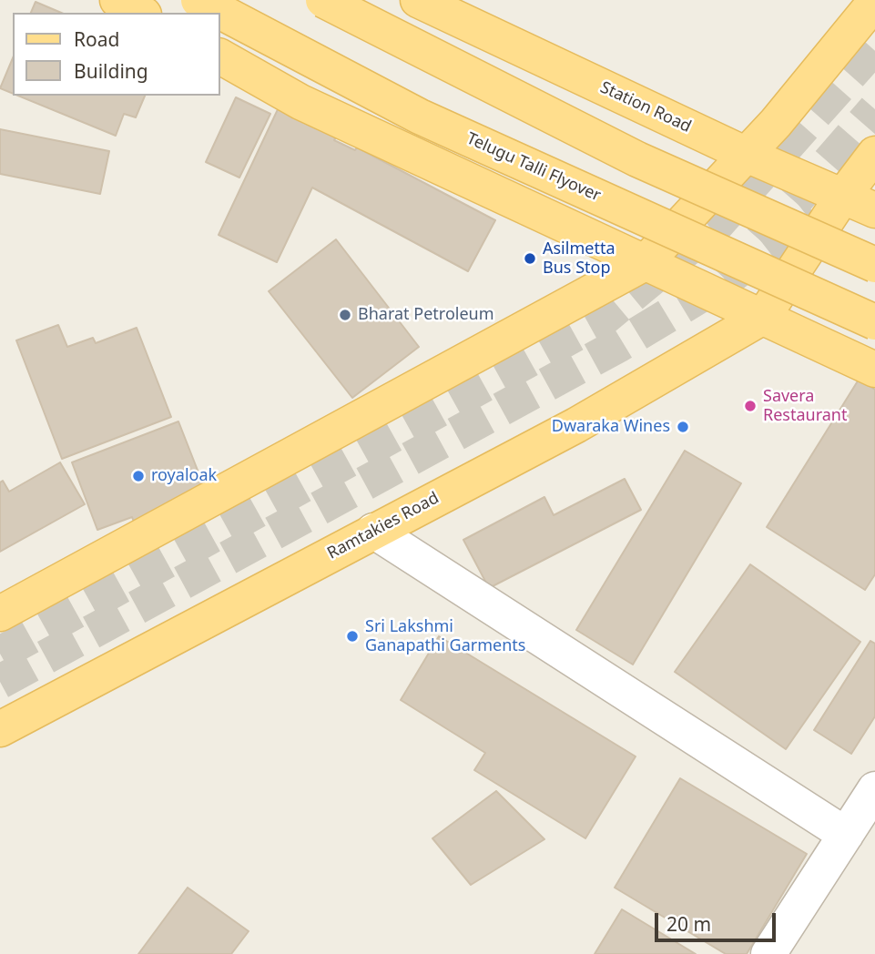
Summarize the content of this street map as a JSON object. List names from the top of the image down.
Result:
{
  "streets": {
    "main road": ["Station Road", "Telugu Talli Flyover", "Ramtakies Road"]
  },
  "places": [
    "Asilmetta Bus Stop",
    "Bharat Petroleum",
    "Savera Restaurant",
    "Dwaraka Wines",
    "royaloak",
    "Sri Lakshmi Ganapathi Garments"
  ],
  "legend": ["Road", "Building"],
  "scale_bar": "20 m"
}
